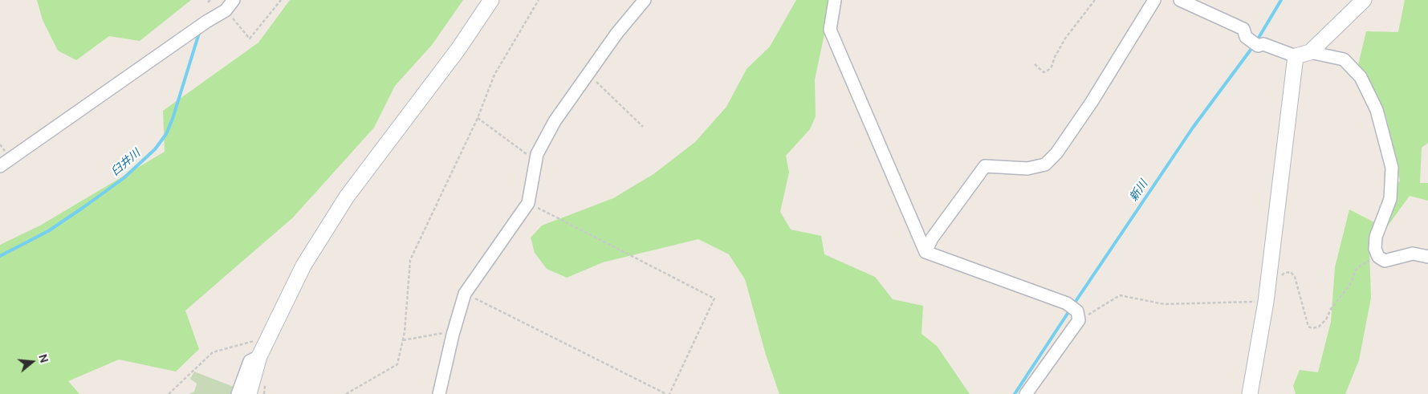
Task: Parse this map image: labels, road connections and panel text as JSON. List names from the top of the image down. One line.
{"water":["臼井川","新川"],"north":"right"}
